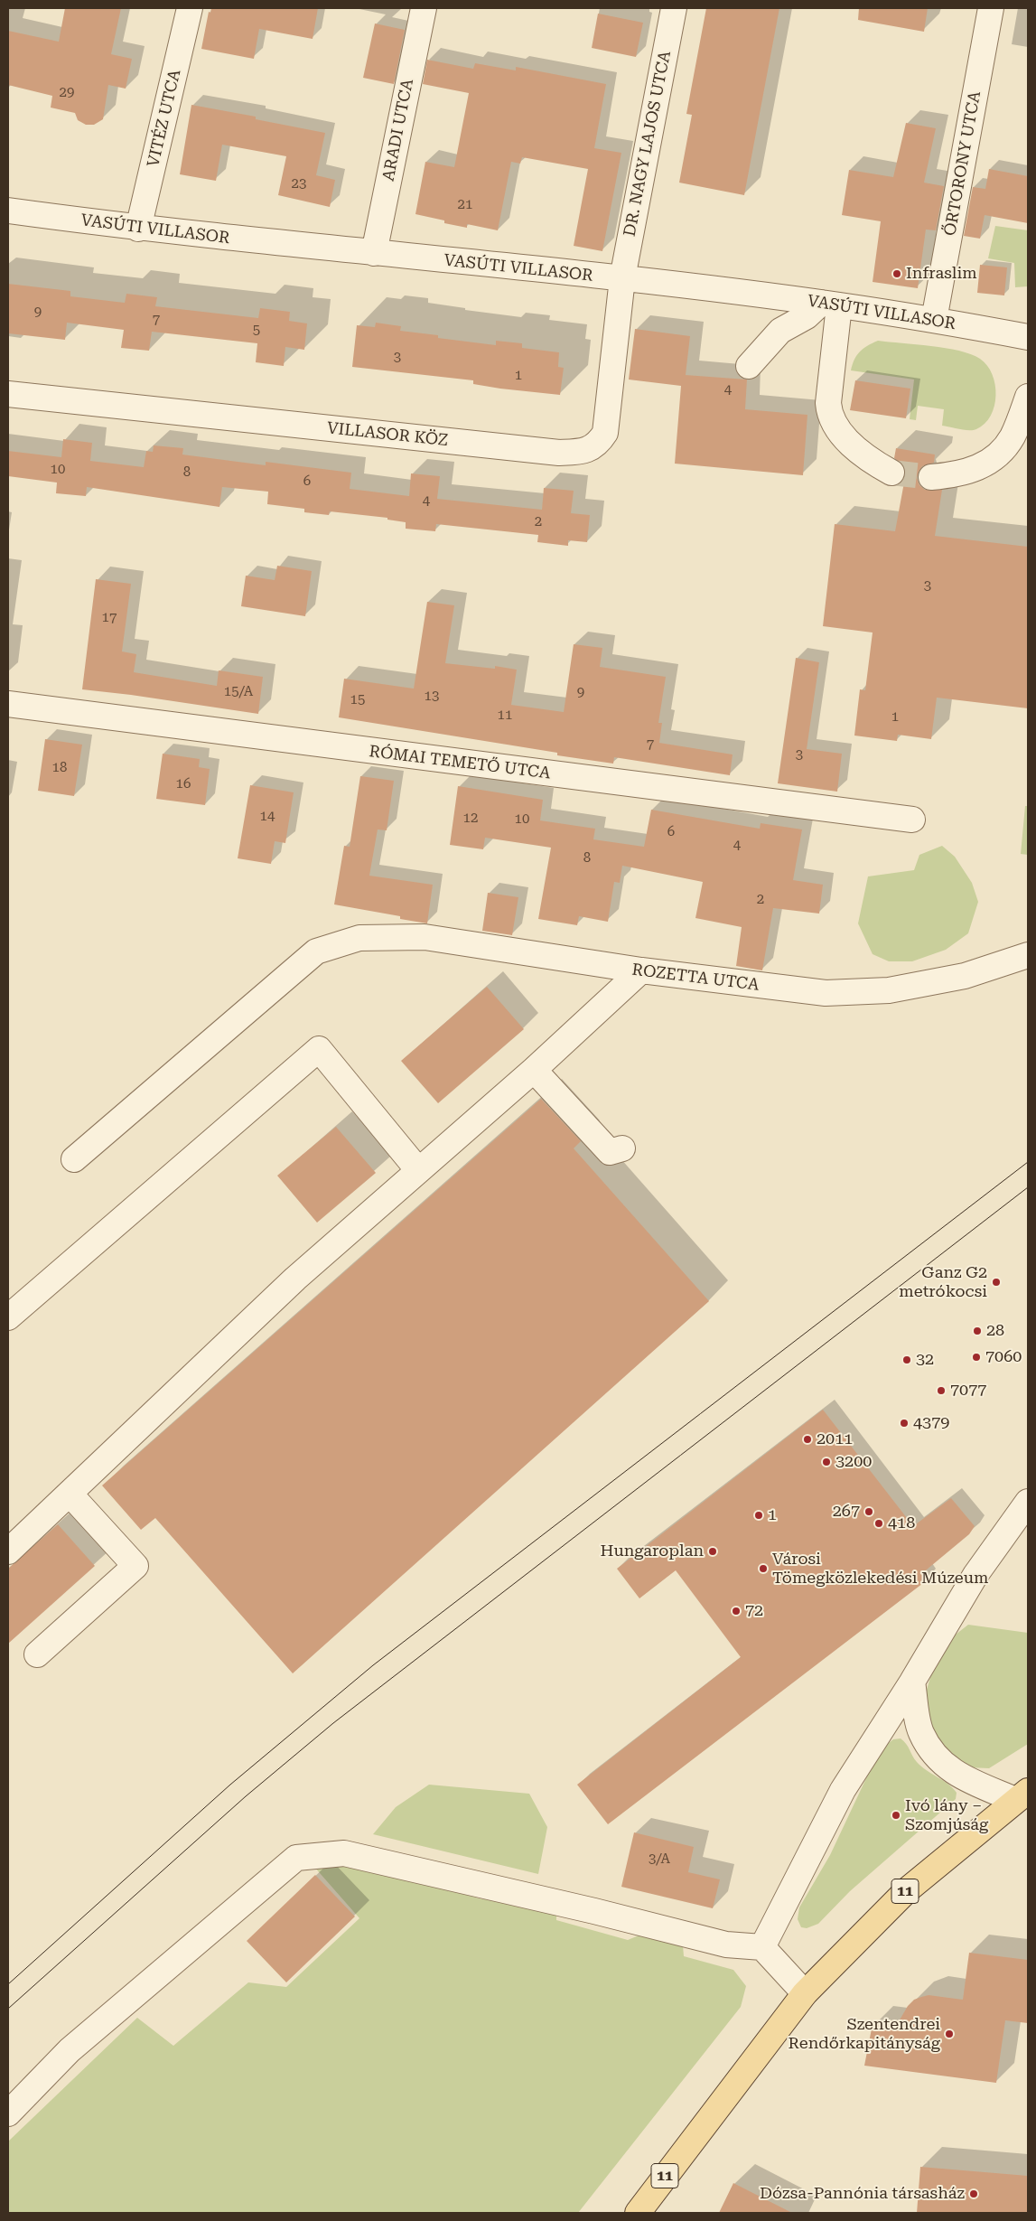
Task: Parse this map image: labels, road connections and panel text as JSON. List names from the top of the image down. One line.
{"streets":{"main road":["11"],"street":["VITÉZ UTCA","ARADI UTCA","DR. NAGY LAJOS UTCA","ŐRTORONY UTCA","VASÚTI VILLASOR","VILLASOR KÖZ","RÓMAI TEMETŐ UTCA","ROZETTA UTCA"]},"crossings":[["VITÉZ UTCA","VASÚTI VILLASOR"],["ARADI UTCA","VASÚTI VILLASOR"],["DR. NAGY LAJOS UTCA","VASÚTI VILLASOR"],["DR. NAGY LAJOS UTCA","VILLASOR KÖZ"],["ŐRTORONY UTCA","VASÚTI VILLASOR"],["VASÚTI VILLASOR","VILLASOR KÖZ"]],"places":["Infraslim","Ganz G2 metrókocsi","28","7060","32","7077","4379","2011","3200","267","1","418","Hungaroplan","Városi Tömegközlekedési Múzeum","72","Ivó lány – Szomjúság","Szentendrei Rendőrkapitányság","Dózsa-Pannónia társasház"],"house_numbers":["29","23","21","9","7","5","3","1","4","10","8","6","4","2","3","17","15/A","9","13","15","11","1","7","3","18","16","14","12","10","6","4","8","2","3/A"]}
